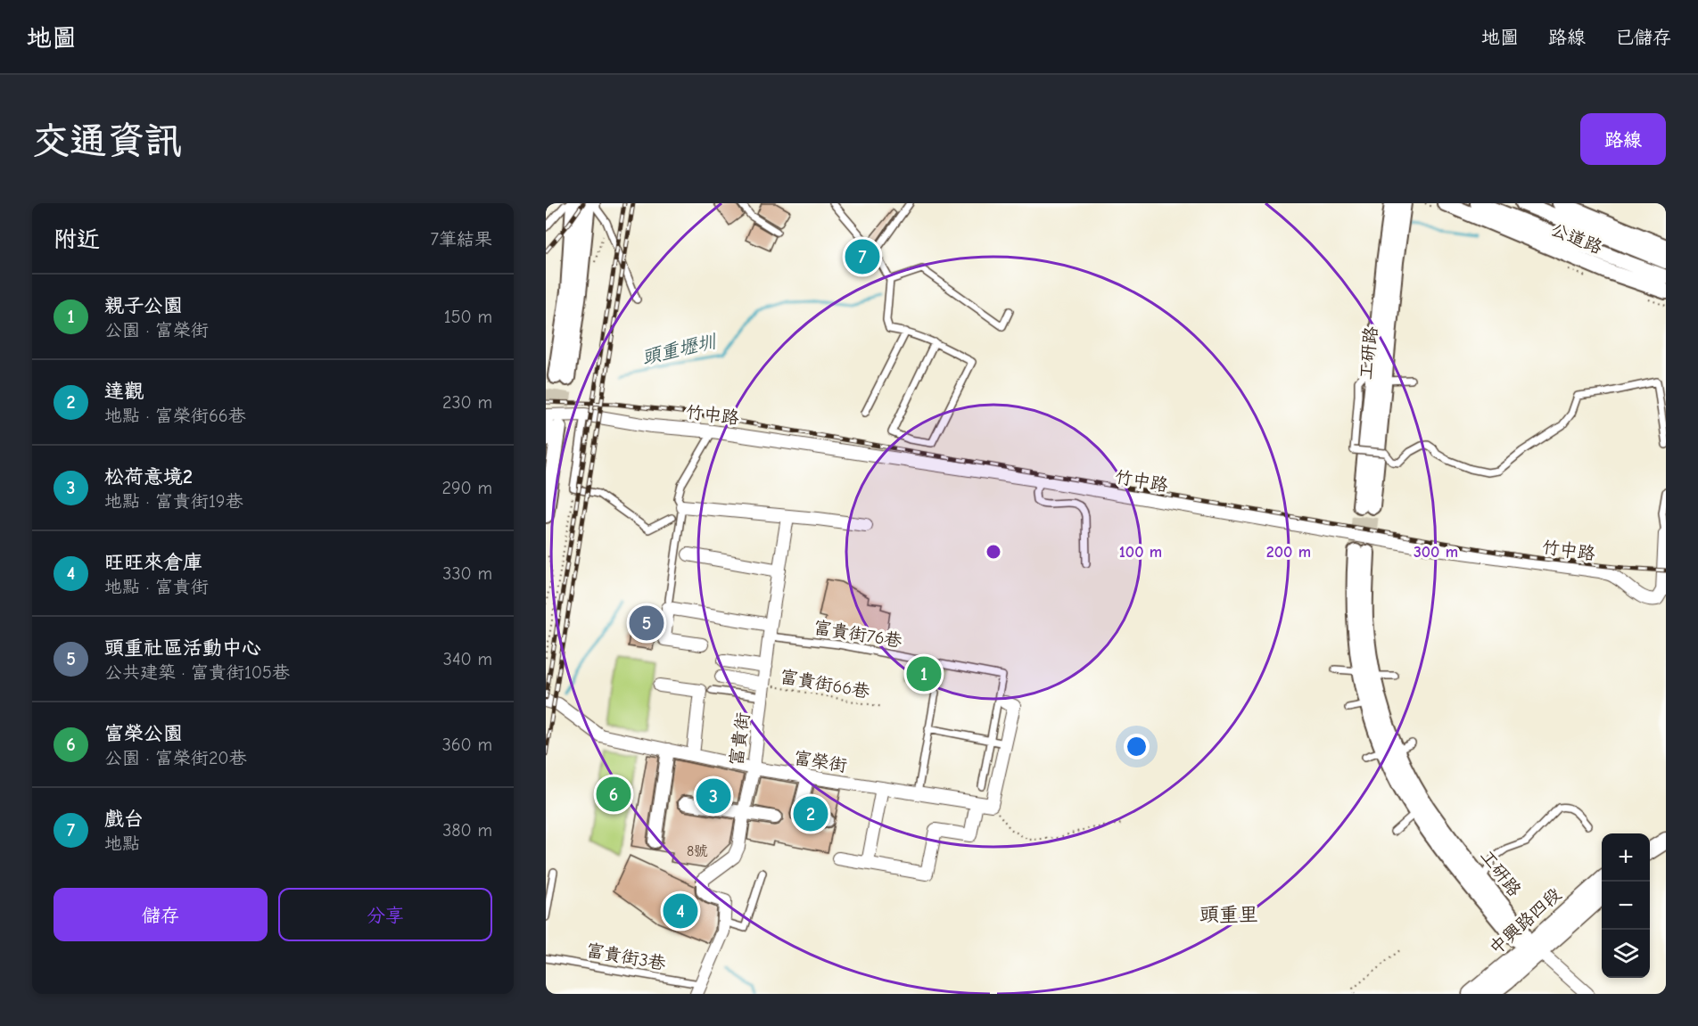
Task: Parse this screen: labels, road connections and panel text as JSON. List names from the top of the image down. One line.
{"streets":{"main road":["中興路四段"],"street":["公道路","工研路","竹中路","富貴街","富榮街"],"lane":["富貴街76巷","富貴街3巷"],"path":["富貴街66巷"]},"crossings":[["工研路","中興路四段"],["富貴街76巷","富貴街"],["富貴街66巷","富貴街"],["富貴街","富榮街"],["富貴街","富貴街3巷"]],"districts":["頭重里"],"water":["頭重壢圳"],"house_numbers":["8號"],"page":{"header":"地圖","nav":["地圖","路線","已儲存"],"buttons":["路線",["儲存","分享"]],"title":"交通資訊","heading":["附近","7筆結果"],"pins":["7","5","1","6","3","2","4"],"list":[{"mark":"1","name":"親子公園","note":"公園 · 富榮街","value":"150 m"},{"mark":"2","name":"達觀","note":"地點 · 富榮街66巷","value":"230 m"},{"mark":"3","name":"松荷意境2","note":"地點 · 富貴街19巷","value":"290 m"},{"mark":"4","name":"旺旺來倉庫","note":"地點 · 富貴街","value":"330 m"},{"mark":"5","name":"頭重社區活動中心","note":"公共建築 · 富貴街105巷","value":"340 m"},{"mark":"6","name":"富榮公園","note":"公園 · 富榮街20巷","value":"360 m"},{"mark":"7","name":"戲台","note":"地點","value":"380 m"}],"map_buttons":["+","−"]},"rings":["100 m","200 m","300 m"]}
